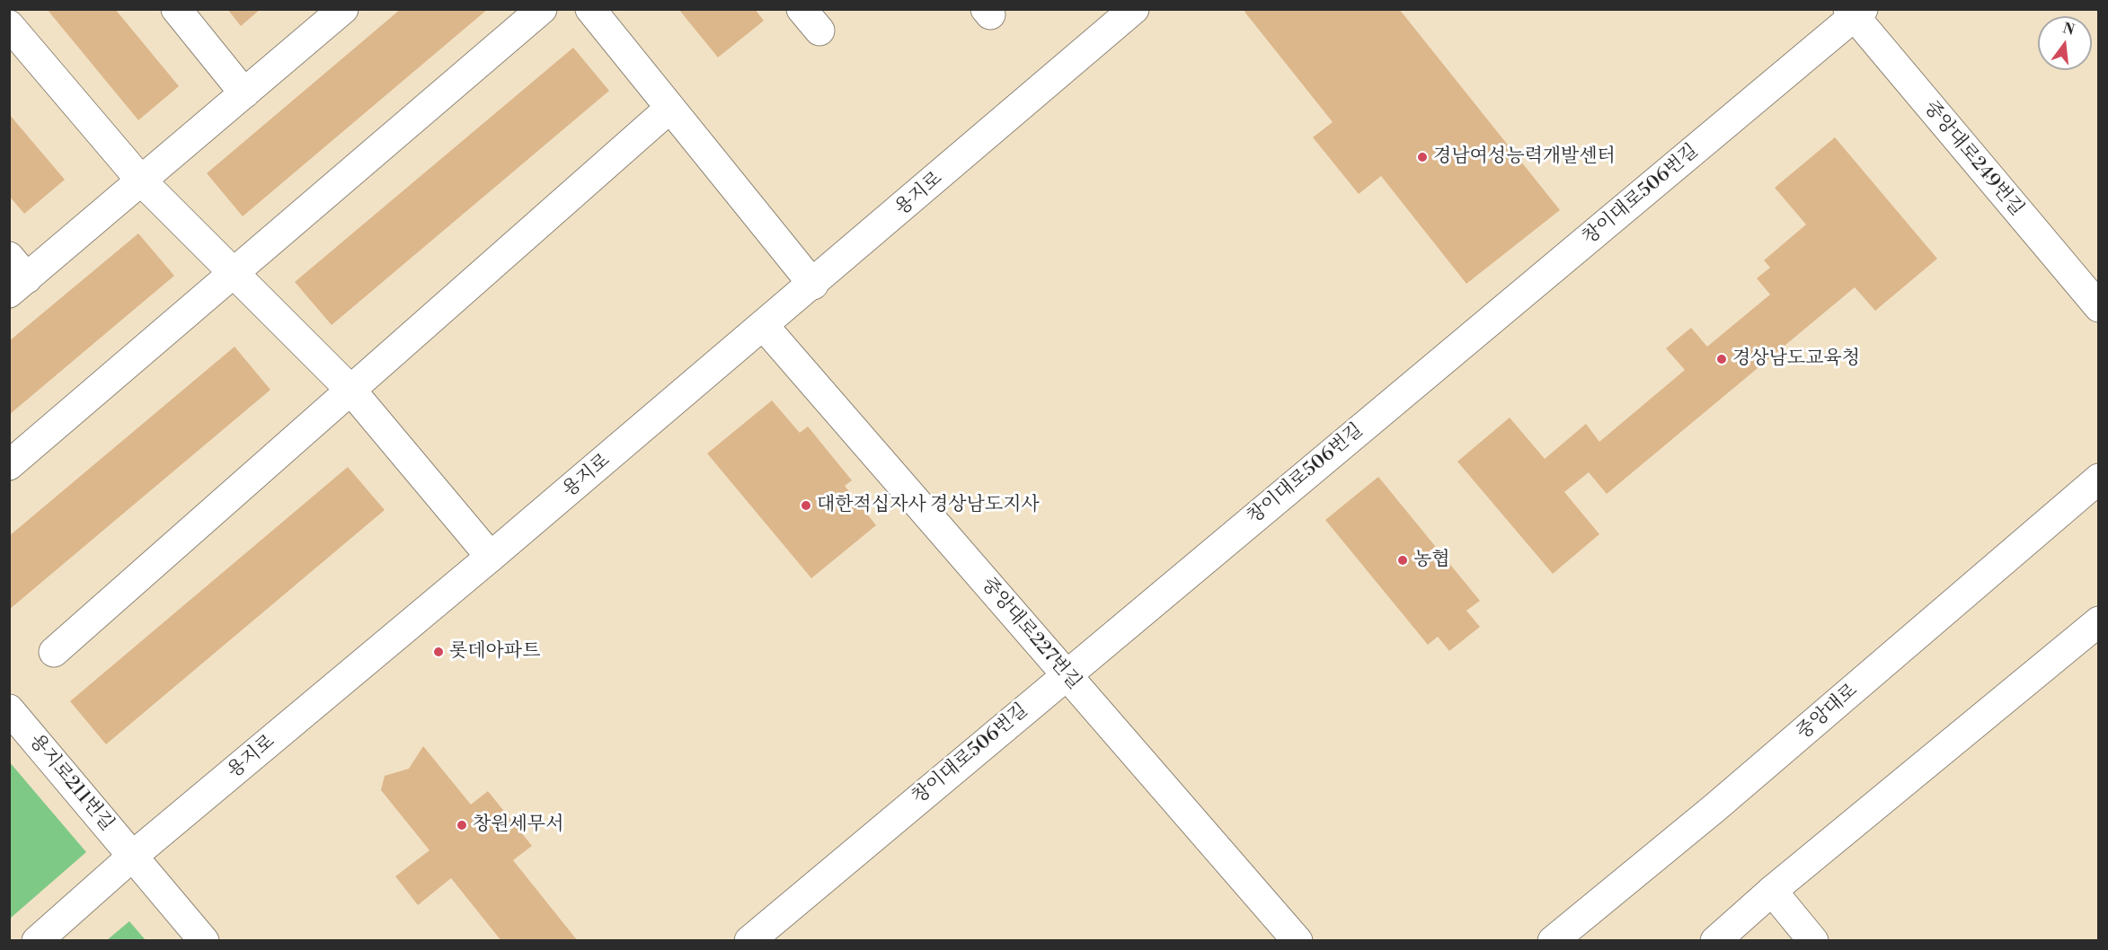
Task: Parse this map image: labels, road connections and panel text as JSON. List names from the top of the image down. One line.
{"streets":{"street":["중앙대로249번길","용지로","창이대로506번길","중앙대로227번길","중앙대로","용지로211번길"]},"crossings":[["중앙대로249번길","창이대로506번길"],["용지로","중앙대로227번길"],["용지로","용지로211번길"],["창이대로506번길","중앙대로227번길"]],"places":["경남여성능력개발센터","경상남도교육청","대한적십자사 경상남도지사","농협","롯데아파트","창원세무서"],"north":"top"}
